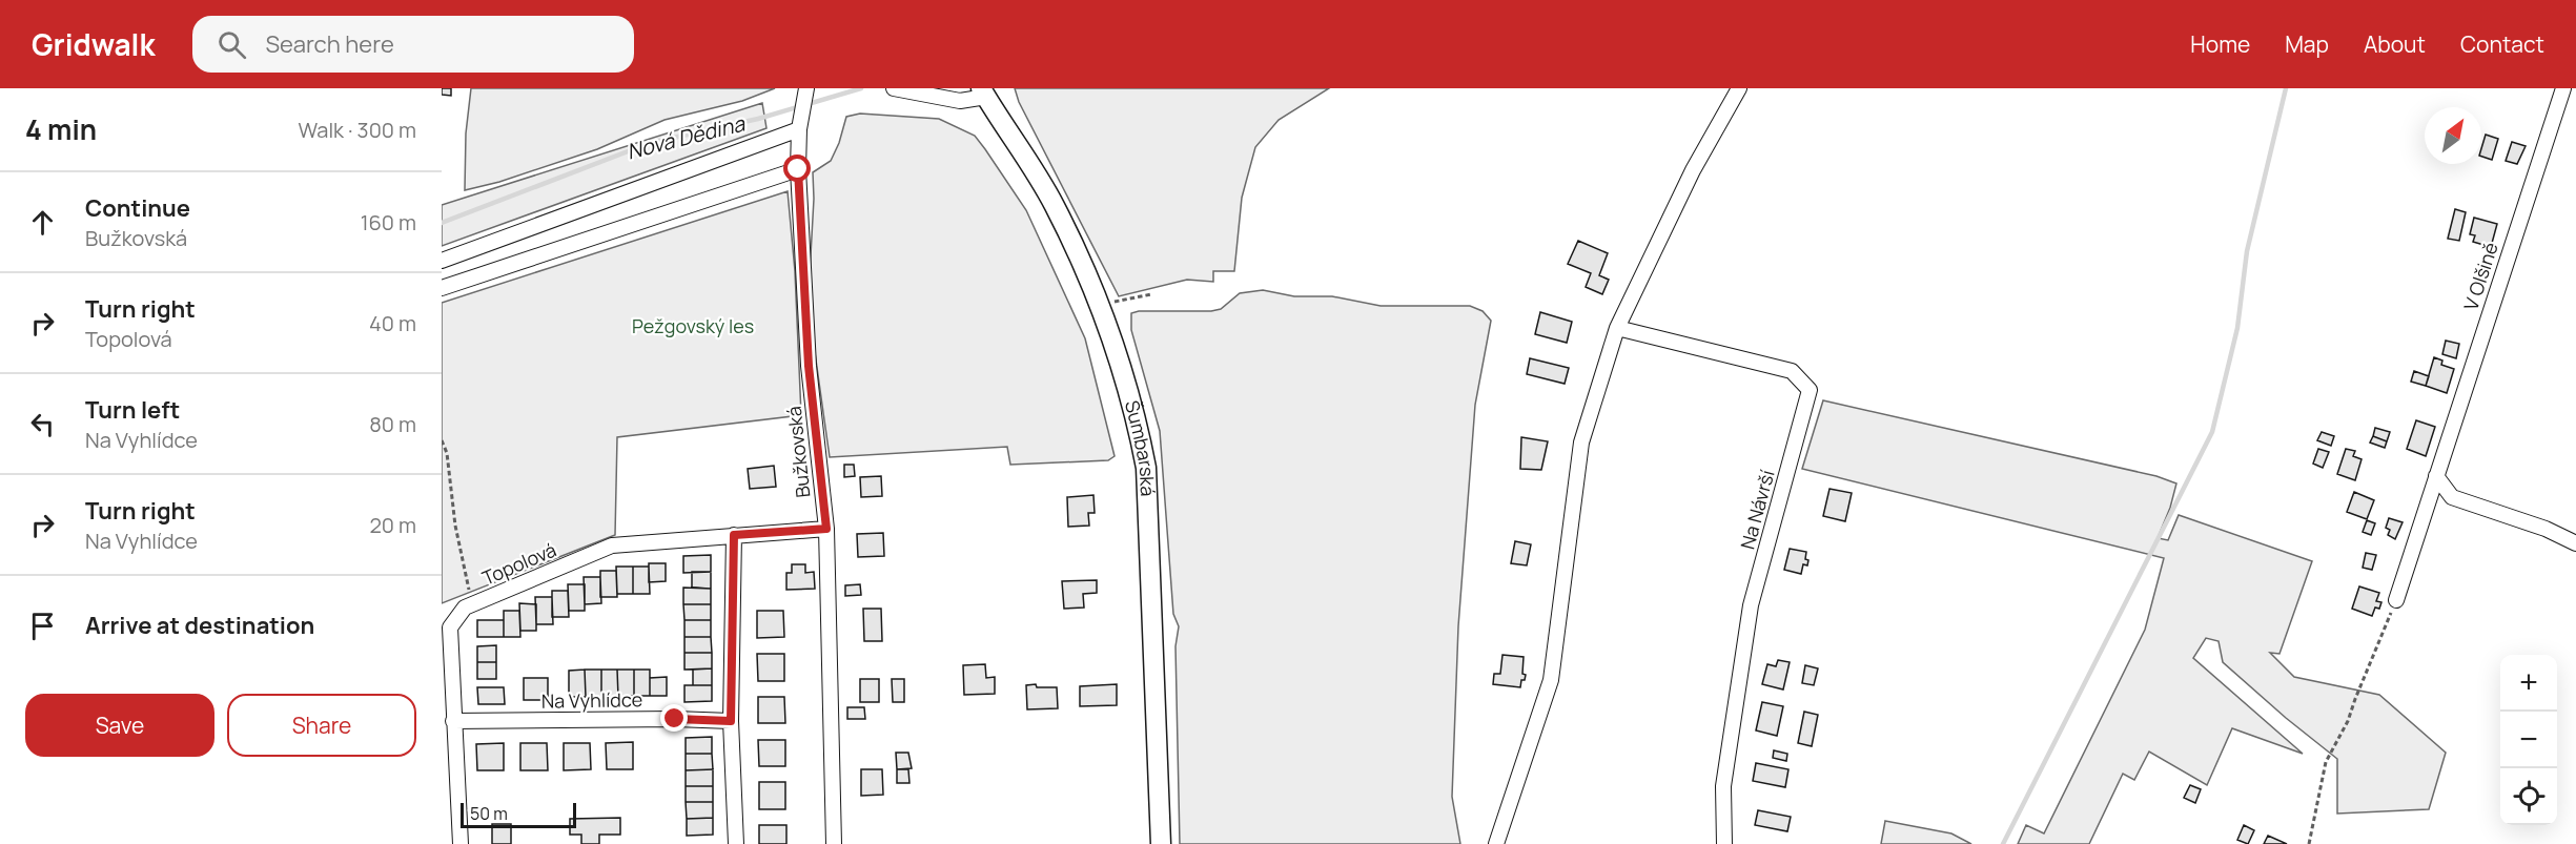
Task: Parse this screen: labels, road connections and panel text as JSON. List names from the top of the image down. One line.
{"streets":{"street":["V Olšině","Šumbarská","Bužkovská","Na Návrší","Topolová","Na Vyhlídce"]},"crossings":[["Bužkovská","Topolová"]],"water":["Nová Dědina"],"parks":["Pežgovský les"],"scale_bar":"50 m","north":"top right","page":{"header":"Gridwalk","search":"Search here","nav":["Home","Map","About","Contact"],"heading":["4 min","Walk · 300 m"],"list":[["Continue","Bužkovská","160 m"],["Turn right","Topolová","40 m"],["Turn left","Na Vyhlídce","80 m"],["Turn right","Na Vyhlídce","20 m"],"Arrive at destination"],"map_buttons":["+","−"],"buttons":["Save","Share"],"scale":"50 m"}}
